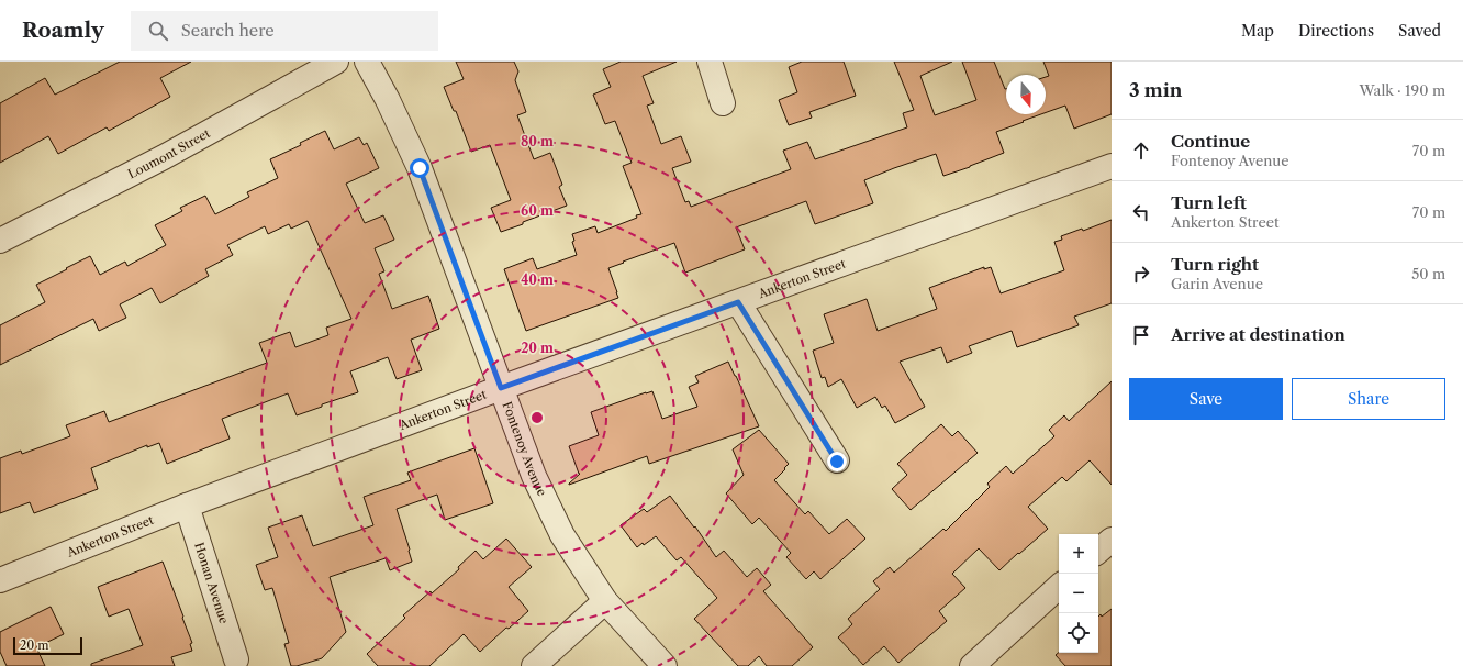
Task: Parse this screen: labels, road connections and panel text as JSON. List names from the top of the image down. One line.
{"streets":{"street":["Loumont Street","Ankerton Street","Fontenoy Avenue","Honan Avenue"]},"crossings":[["Ankerton Street","Fontenoy Avenue"],["Ankerton Street","Honan Avenue"]],"scale_bar":"20 m","north":"bottom","page":{"header":"Roamly","search":"Search here","nav":["Map","Directions","Saved"],"heading":["3 min","Walk · 190 m"],"list":[["Continue","Fontenoy Avenue","70 m"],["Turn left","Ankerton Street","70 m"],["Turn right","Garin Avenue","50 m"],"Arrive at destination"],"buttons":["Save","Share"],"map_buttons":["+","−"],"scale":"20 m"},"rings":["80 m","60 m","40 m","20 m"]}
